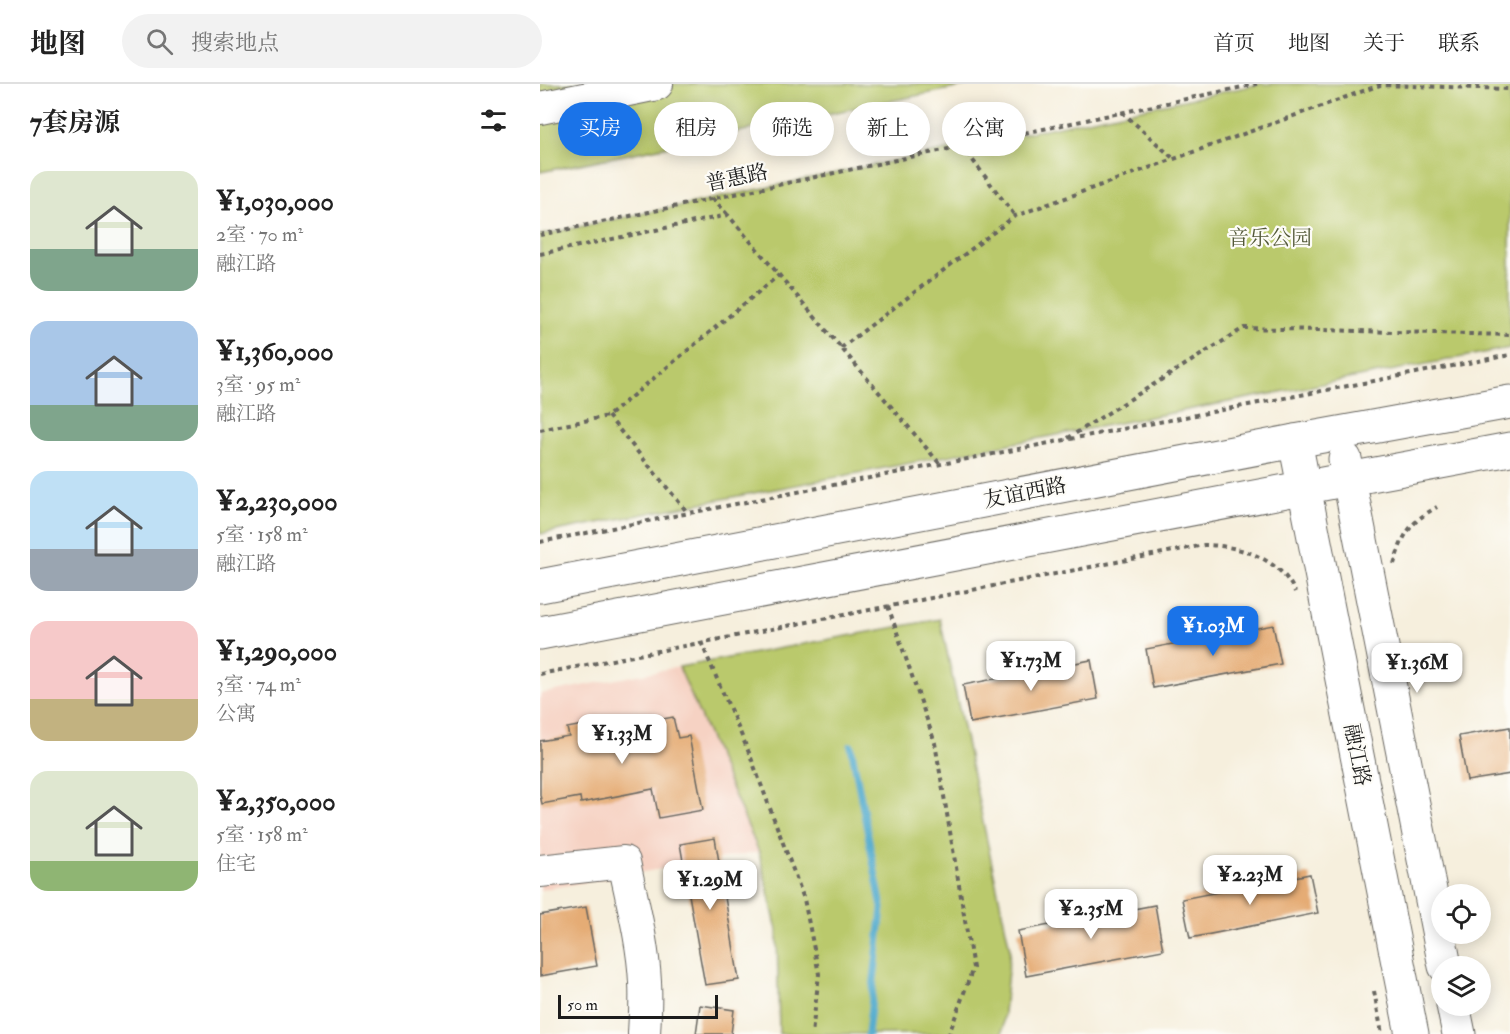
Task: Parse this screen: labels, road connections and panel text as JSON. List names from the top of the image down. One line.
{"streets":{"main road":["友谊西路","融江路"],"path":["普惠路"]},"crossings":[["友谊西路","融江路"]],"parks":["音乐公园"],"scale_bar":"50 m","page":{"header":"地图","search":"搜索地点","nav":["首页","地图","关于","联系"],"heading":"7套房源","chip":["买房","租房","筛选","新上","公寓"],"list":[{"name":"¥1,030,000","note":"2室 · 70 m² · 融江路"},{"name":"¥1,360,000","note":"3室 · 95 m² · 融江路"},{"name":"¥2,230,000","note":"5室 · 158 m² · 融江路"},{"name":"¥1,290,000","note":"3室 · 74 m² · 公寓"},{"name":"¥2,350,000","note":"5室 · 158 m² · 住宅"}],"price":["¥1.03M","¥1.73M","¥1.36M","¥1.33M","¥2.23M","¥1.29M","¥2.35M"],"scale":"50 m"}}
